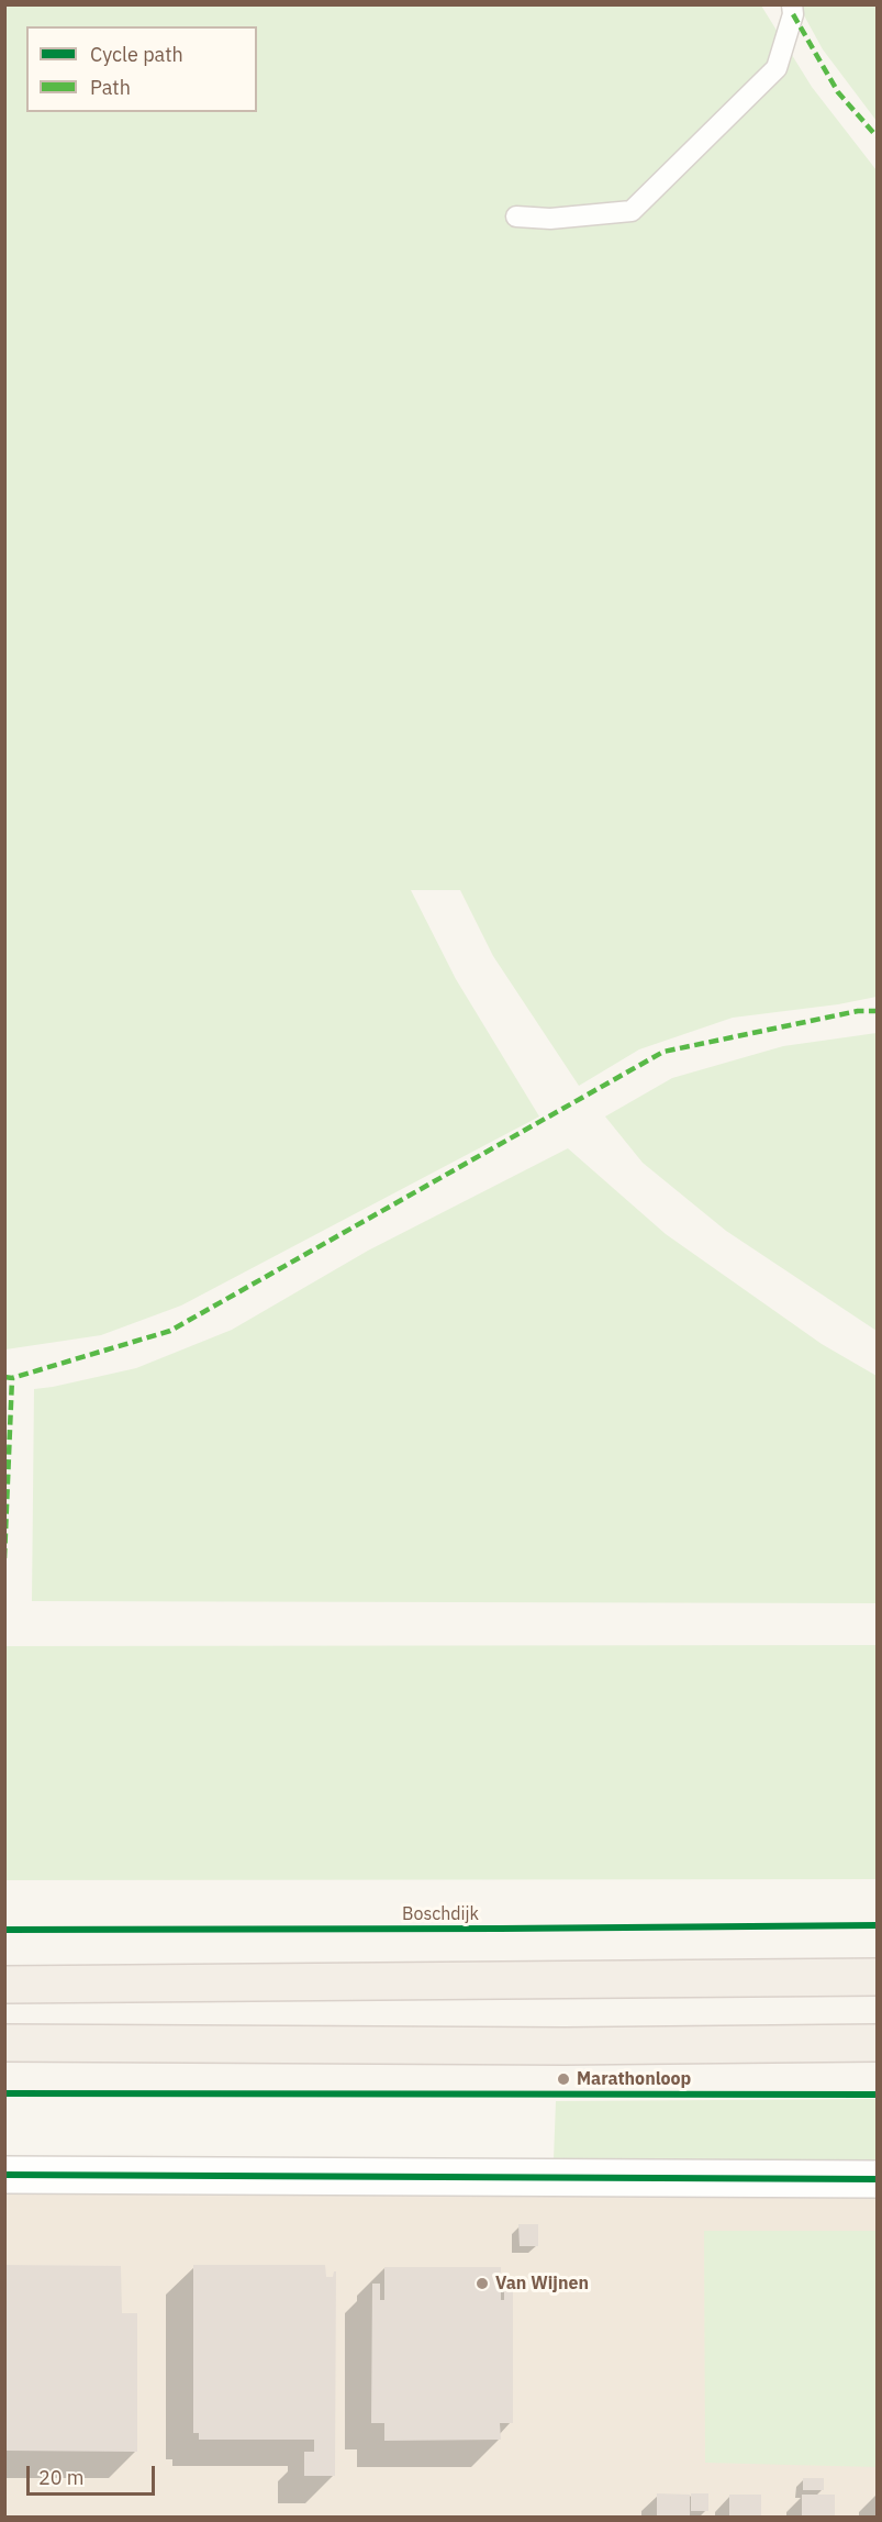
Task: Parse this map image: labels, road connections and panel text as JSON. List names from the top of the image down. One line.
{"streets":{"cycle path":["Boschdijk"]},"places":["Marathonloop","Van Wijnen"],"legend":["Cycle path","Path"],"scale_bar":"20 m"}
